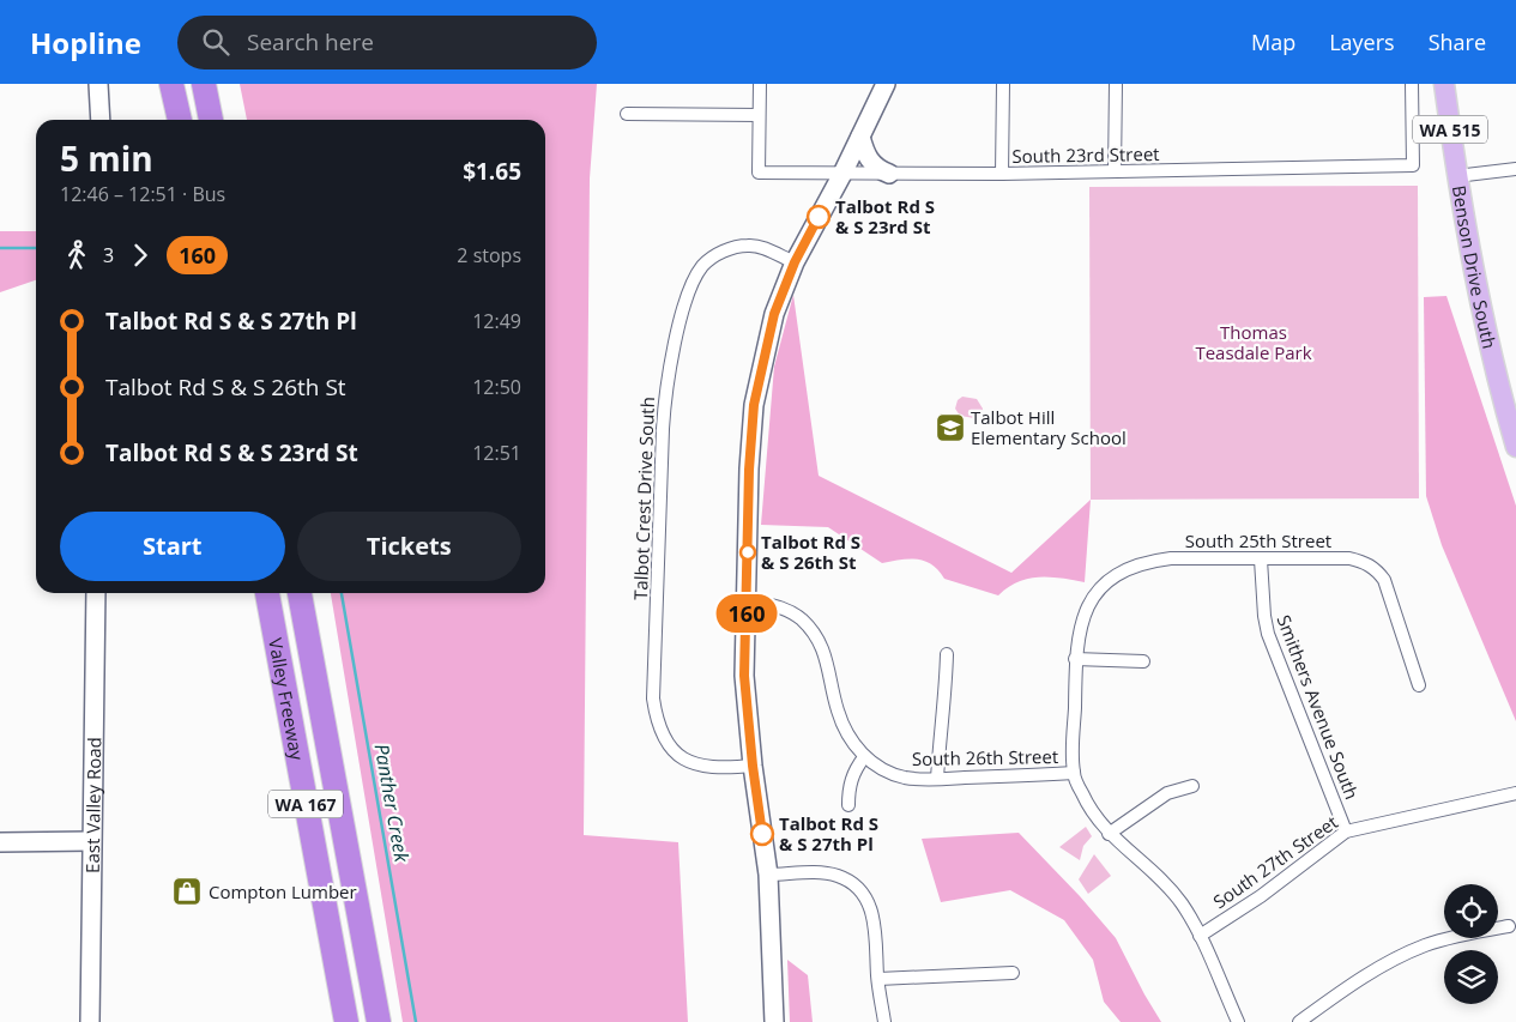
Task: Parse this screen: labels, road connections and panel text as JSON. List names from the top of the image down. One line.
{"streets":{"highway":["Valley Freeway","WA 167"],"main road":["WA 515","Benson Drive South"],"street":["South 23rd Street","Talbot Crest Drive South","South 25th Street","Smithers Avenue South","South 26th Street","East Valley Road","South 27th Street"]},"crossings":[["South 25th Street","Smithers Avenue South"],["South 25th Street","South 26th Street"],["Smithers Avenue South","South 27th Street"]],"water":["Panther Creek"],"parks":["Thomas Teasdale Park"],"places":{"other":["Talbot Rd S & S 23rd St","Talbot Rd S & S 26th St","Talbot Rd S & S 27th Pl"],"school or university":["Talbot Hill Elementary School"],"shop":["Compton Lumber"]},"lines":["bus line 160"],"page":{"header":"Hopline","search":"Search here","nav":["Map","Layers","Share"],"on_map":"160","heading":["5 min","12:46 – 12:51 · Bus","$1.65"],"legs":["3","160","2 stops"],"list":[{"name":"Talbot Rd S & S 27th Pl","value":"12:49"},{"name":"Talbot Rd S & S 26th St","value":"12:50"},{"name":"Talbot Rd S & S 23rd St","value":"12:51"}],"buttons":["Start","Tickets"]}}
